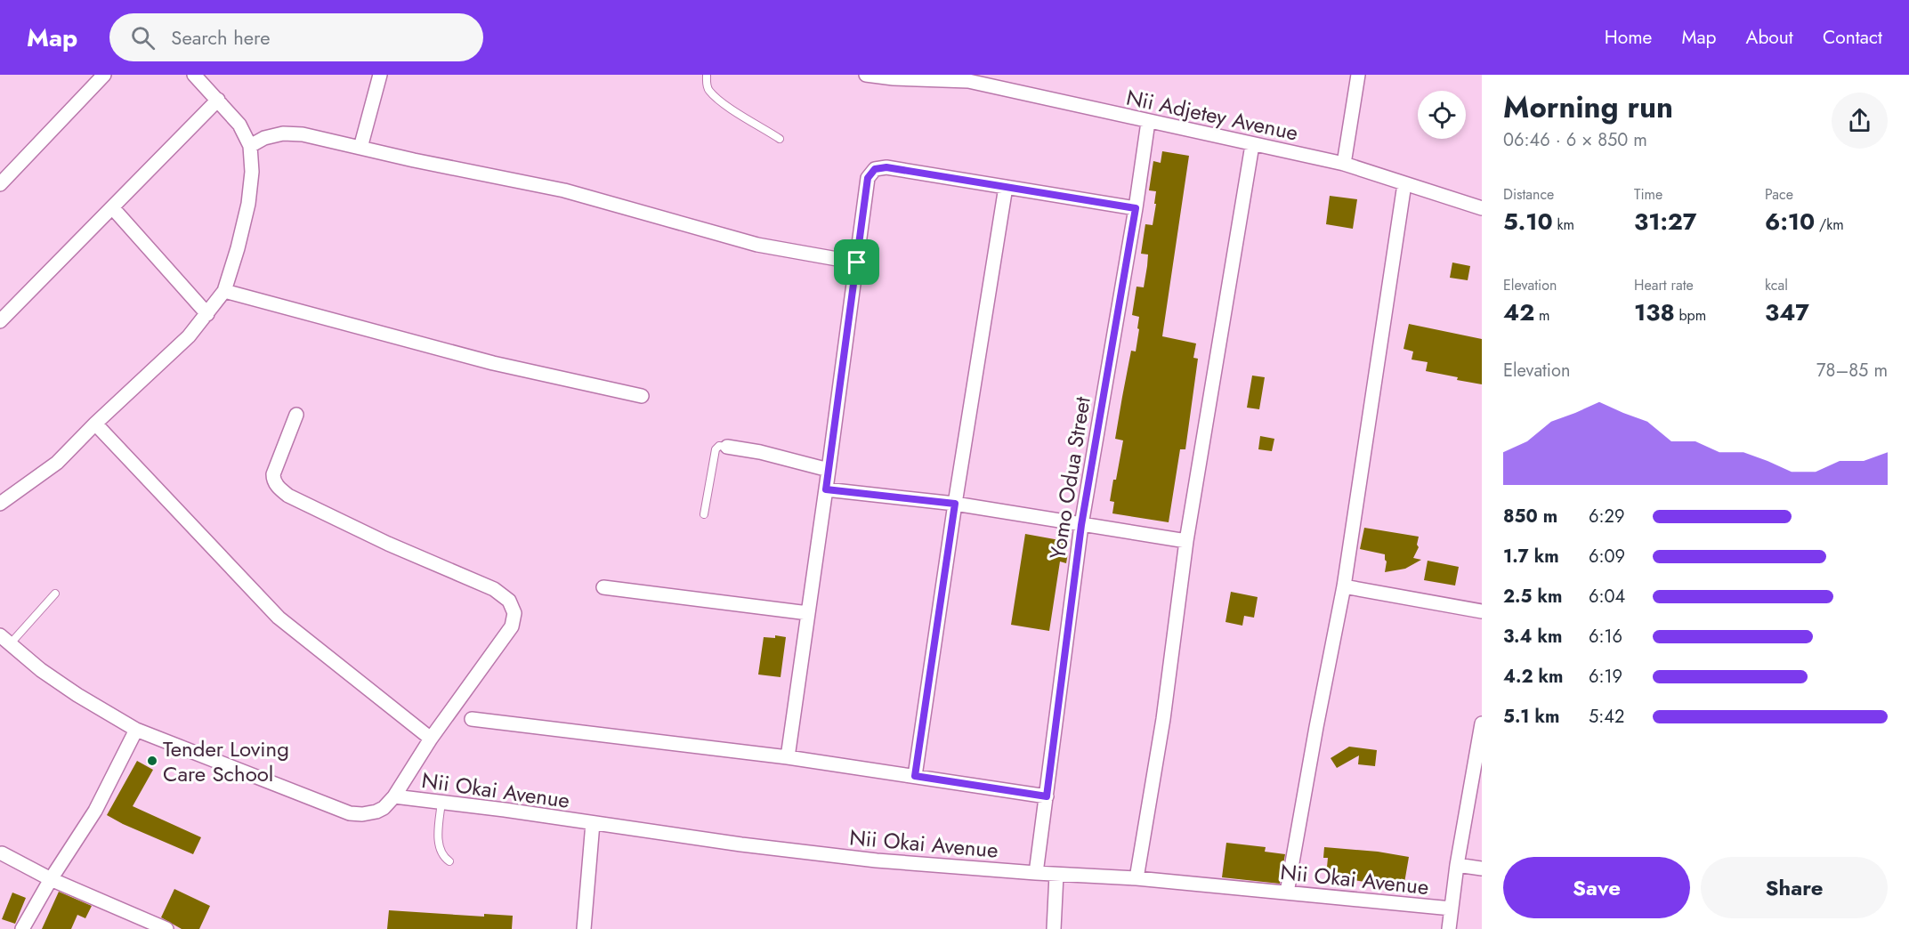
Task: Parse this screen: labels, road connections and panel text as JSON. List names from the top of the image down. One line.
{"streets":{"street":["Nii Adjetey Avenue","Yomo Odua Street","Nii Okai Avenue"]},"crossings":[["Nii Adjetey Avenue","Yomo Odua Street"],["Yomo Odua Street","Nii Okai Avenue"]],"places":["Tender Loving Care School"],"page":{"header":"Map","search":"Search here","nav":["Home","Map","About","Contact"],"heading":["Morning run","06:46 · 6 × 850 m"],"stats":[["Distance","5.10 km"],["Time","31:27"],["Pace","6:10 /km"],["Elevation","42 m"],["Heart rate","138 bpm"],["kcal","347"]],"chart":["Elevation","78–85 m"],"list":[{"name":"850 m","note":"6:29"},{"name":"1.7 km","note":"6:09"},{"name":"2.5 km","note":"6:04"},{"name":"3.4 km","note":"6:16"},{"name":"4.2 km","note":"6:19"},{"name":"5.1 km","note":"5:42"}],"buttons":["Save","Share"]}}
